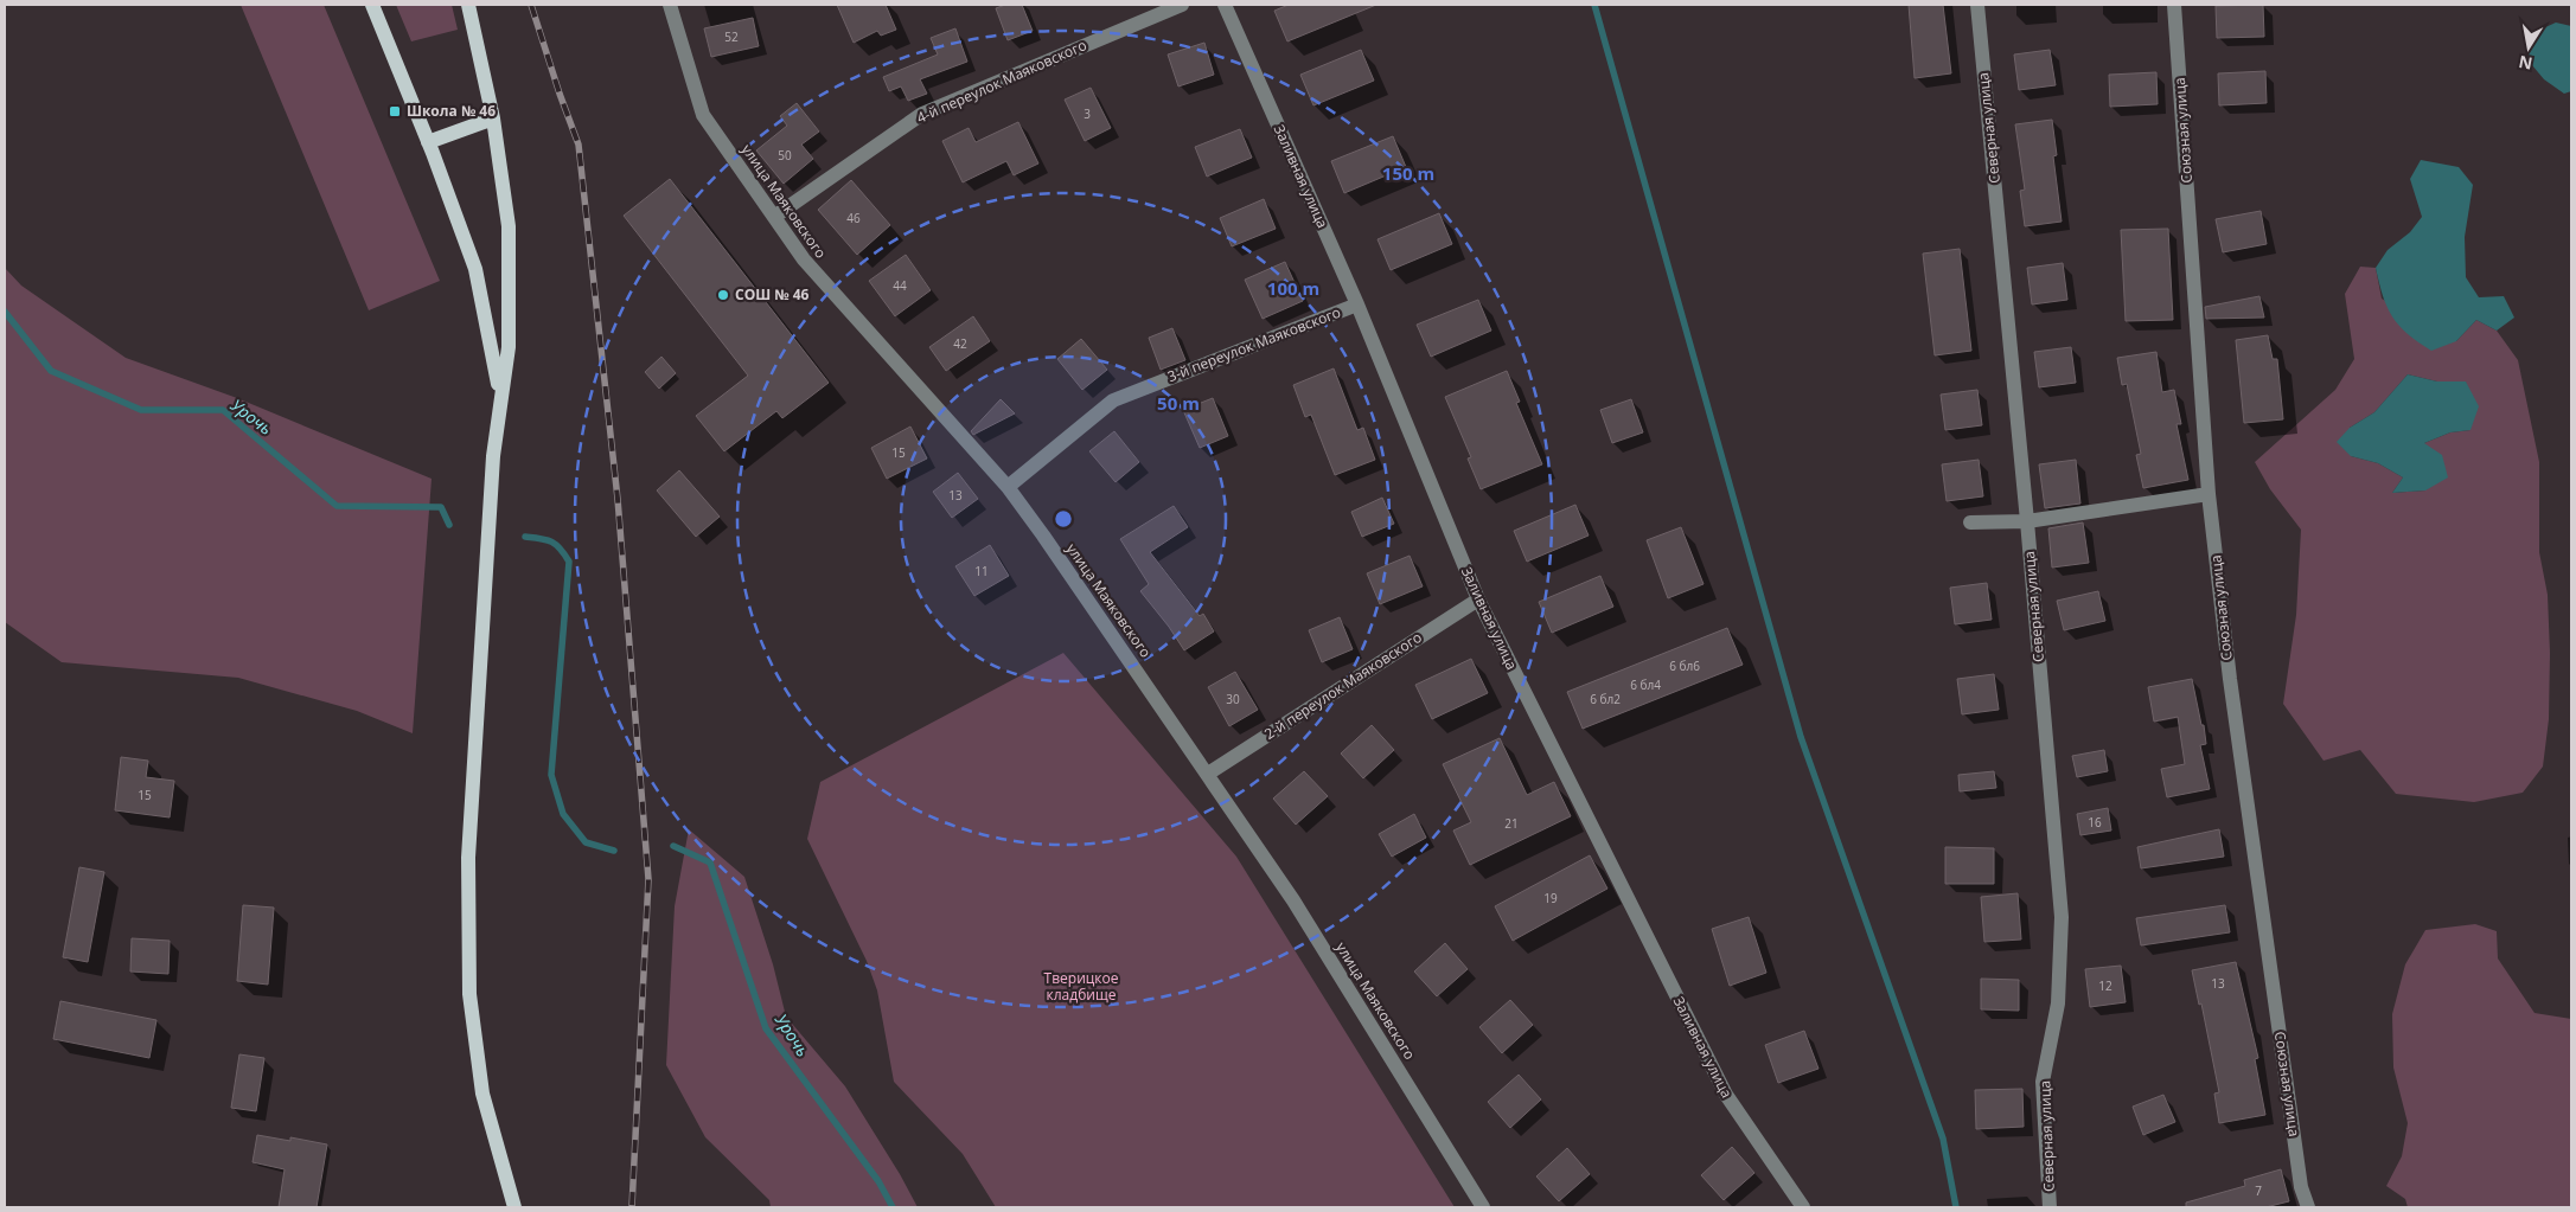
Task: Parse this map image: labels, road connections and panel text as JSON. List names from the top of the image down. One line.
{"streets":{"street":["4-й переулок Маяковского","Северная улица","Союзная улица","Заливная улица","улица Маяковского","3-й переулок Маяковского","2-й переулок Маяковского"]},"crossings":[["4-й переулок Маяковского","улица Маяковского"],["Заливная улица","3-й переулок Маяковского"],["Заливная улица","2-й переулок Маяковского"],["улица Маяковского","3-й переулок Маяковского"],["улица Маяковского","2-й переулок Маяковского"]],"water":["Урочь"],"parks":["Тверицкое кладбище"],"places":{"transit":["Школа № 46"],"other":["СОШ № 46"]},"house_numbers":["52","3","50","46","44","42","15","13","11","6 бл6","6 бл4","30","6 бл2","15","16","21","19","13","12","7"],"north":"bottom","rings":["150 m","100 m","50 m"]}
